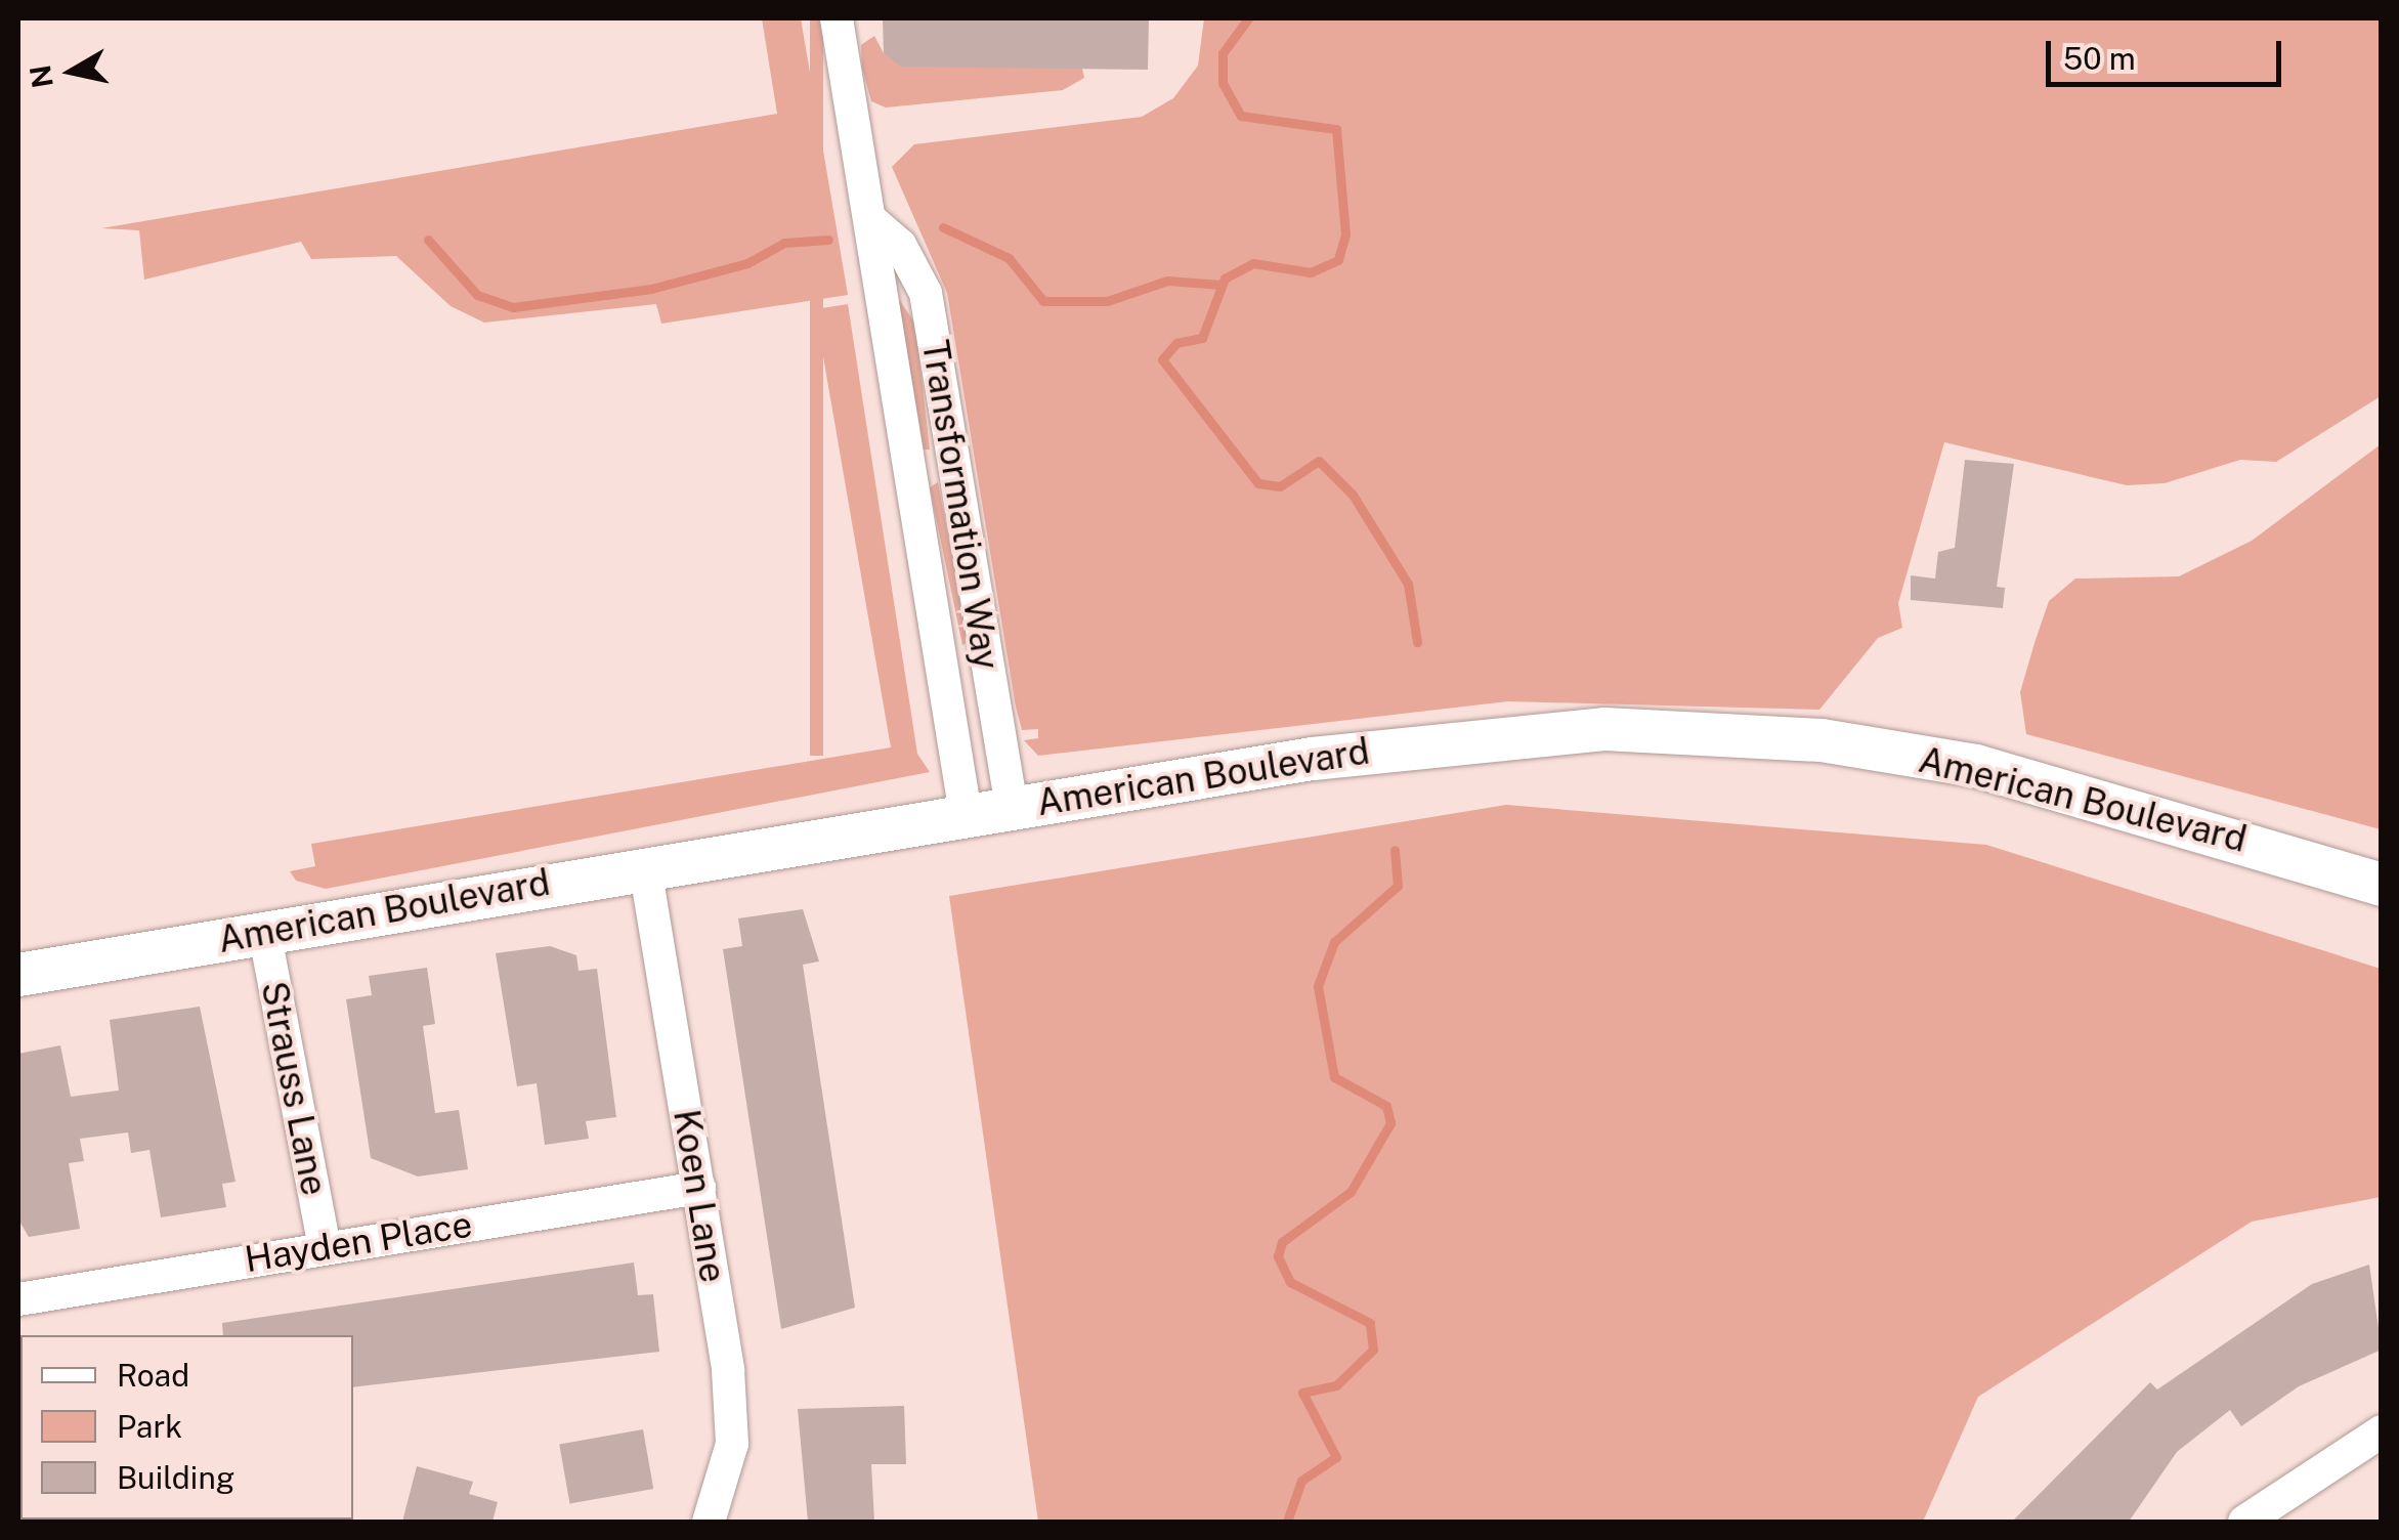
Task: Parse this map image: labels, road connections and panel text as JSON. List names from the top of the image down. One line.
{"streets":{"street":["Transformation Way","American Boulevard","Strauss Lane","Koen Lane","Hayden Place"]},"crossings":[["Transformation Way","American Boulevard"],["American Boulevard","Strauss Lane"],["American Boulevard","Koen Lane"],["Strauss Lane","Hayden Place"],["Koen Lane","Hayden Place"]],"legend":["Road","Park","Building"],"scale_bar":"50 m","north":"left"}
